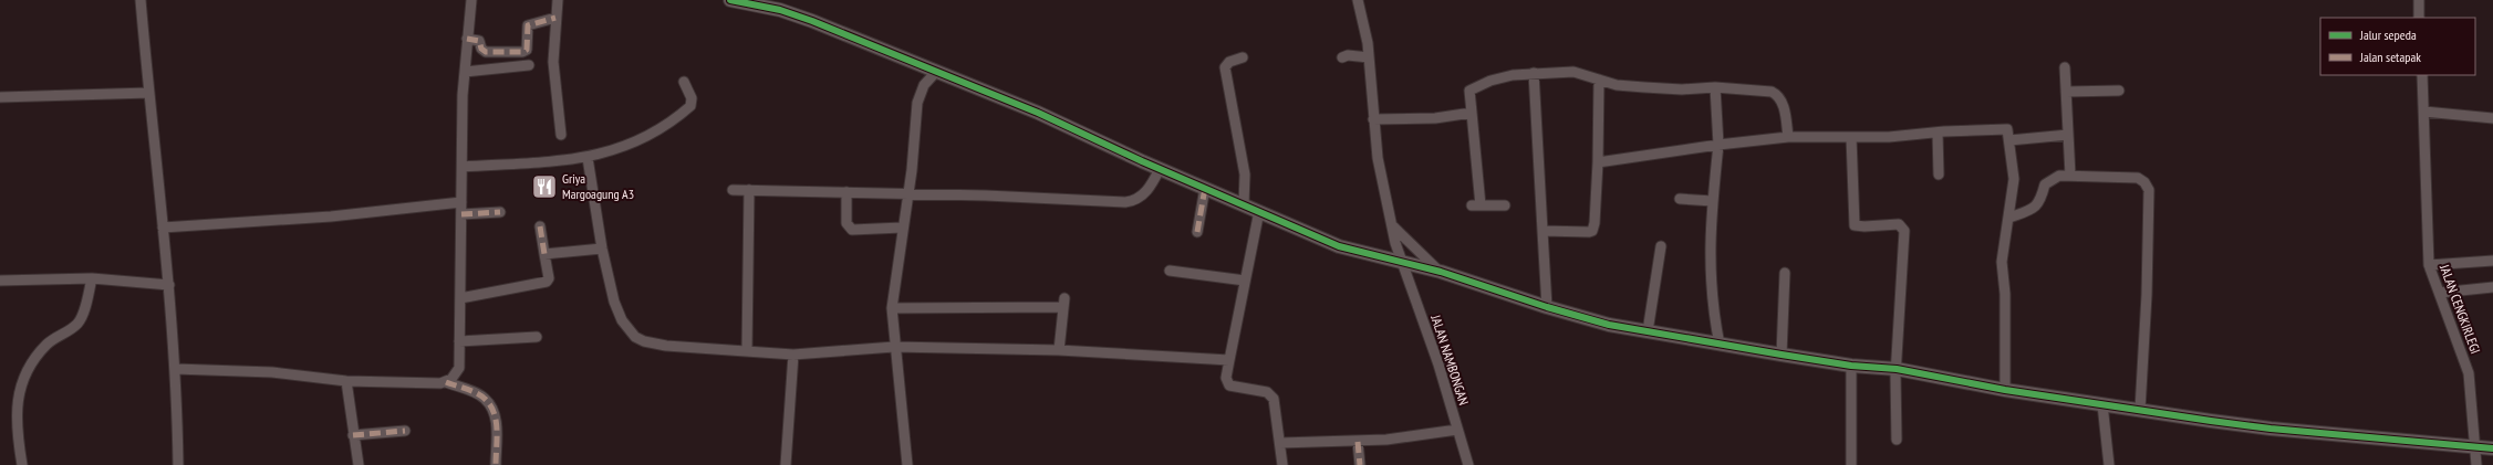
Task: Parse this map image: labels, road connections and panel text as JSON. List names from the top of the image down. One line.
{"streets":{"street":["JALAN CENGKIRLEGI","JALAN NAMBONGAN"]},"places":{"restaurant":["Griya Margoagung A3"]},"legend":["Jalur sepeda","Jalan setapak"]}
